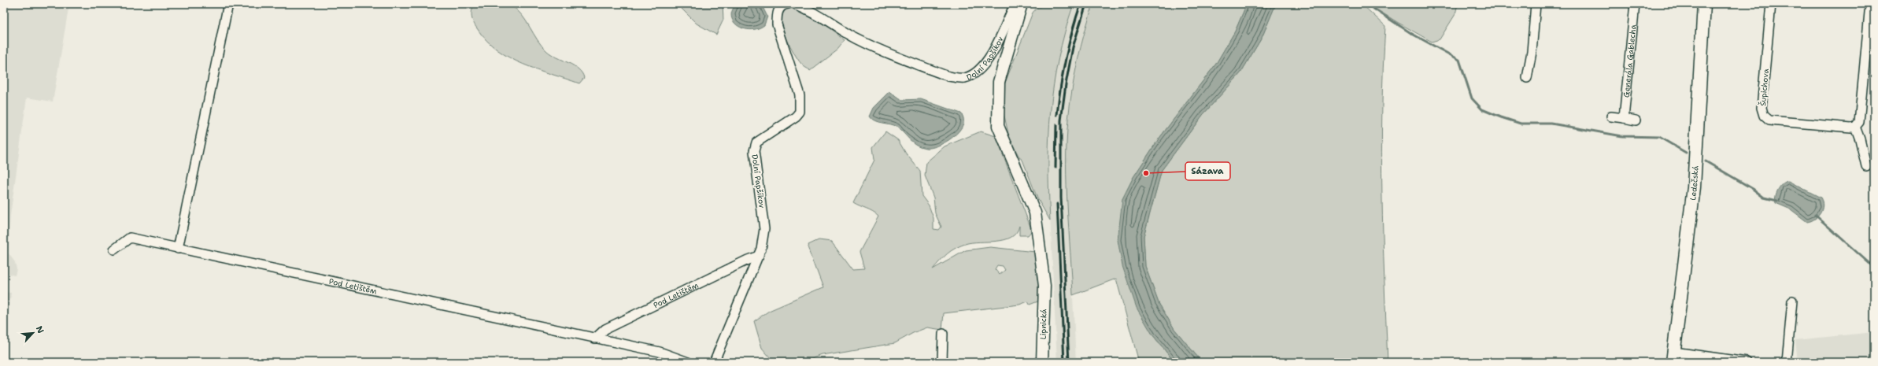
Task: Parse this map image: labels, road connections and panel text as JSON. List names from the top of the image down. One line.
{"streets":{"main road":["Ledečská"],"street":["Dolní Papšíkov","Generála Gablecha","Šupichova","Pod Letištěm","Lipnická"]},"crossings":[["Dolní Papšíkov","Pod Letištěm"]],"places":["Sázava"],"north":"top right"}
